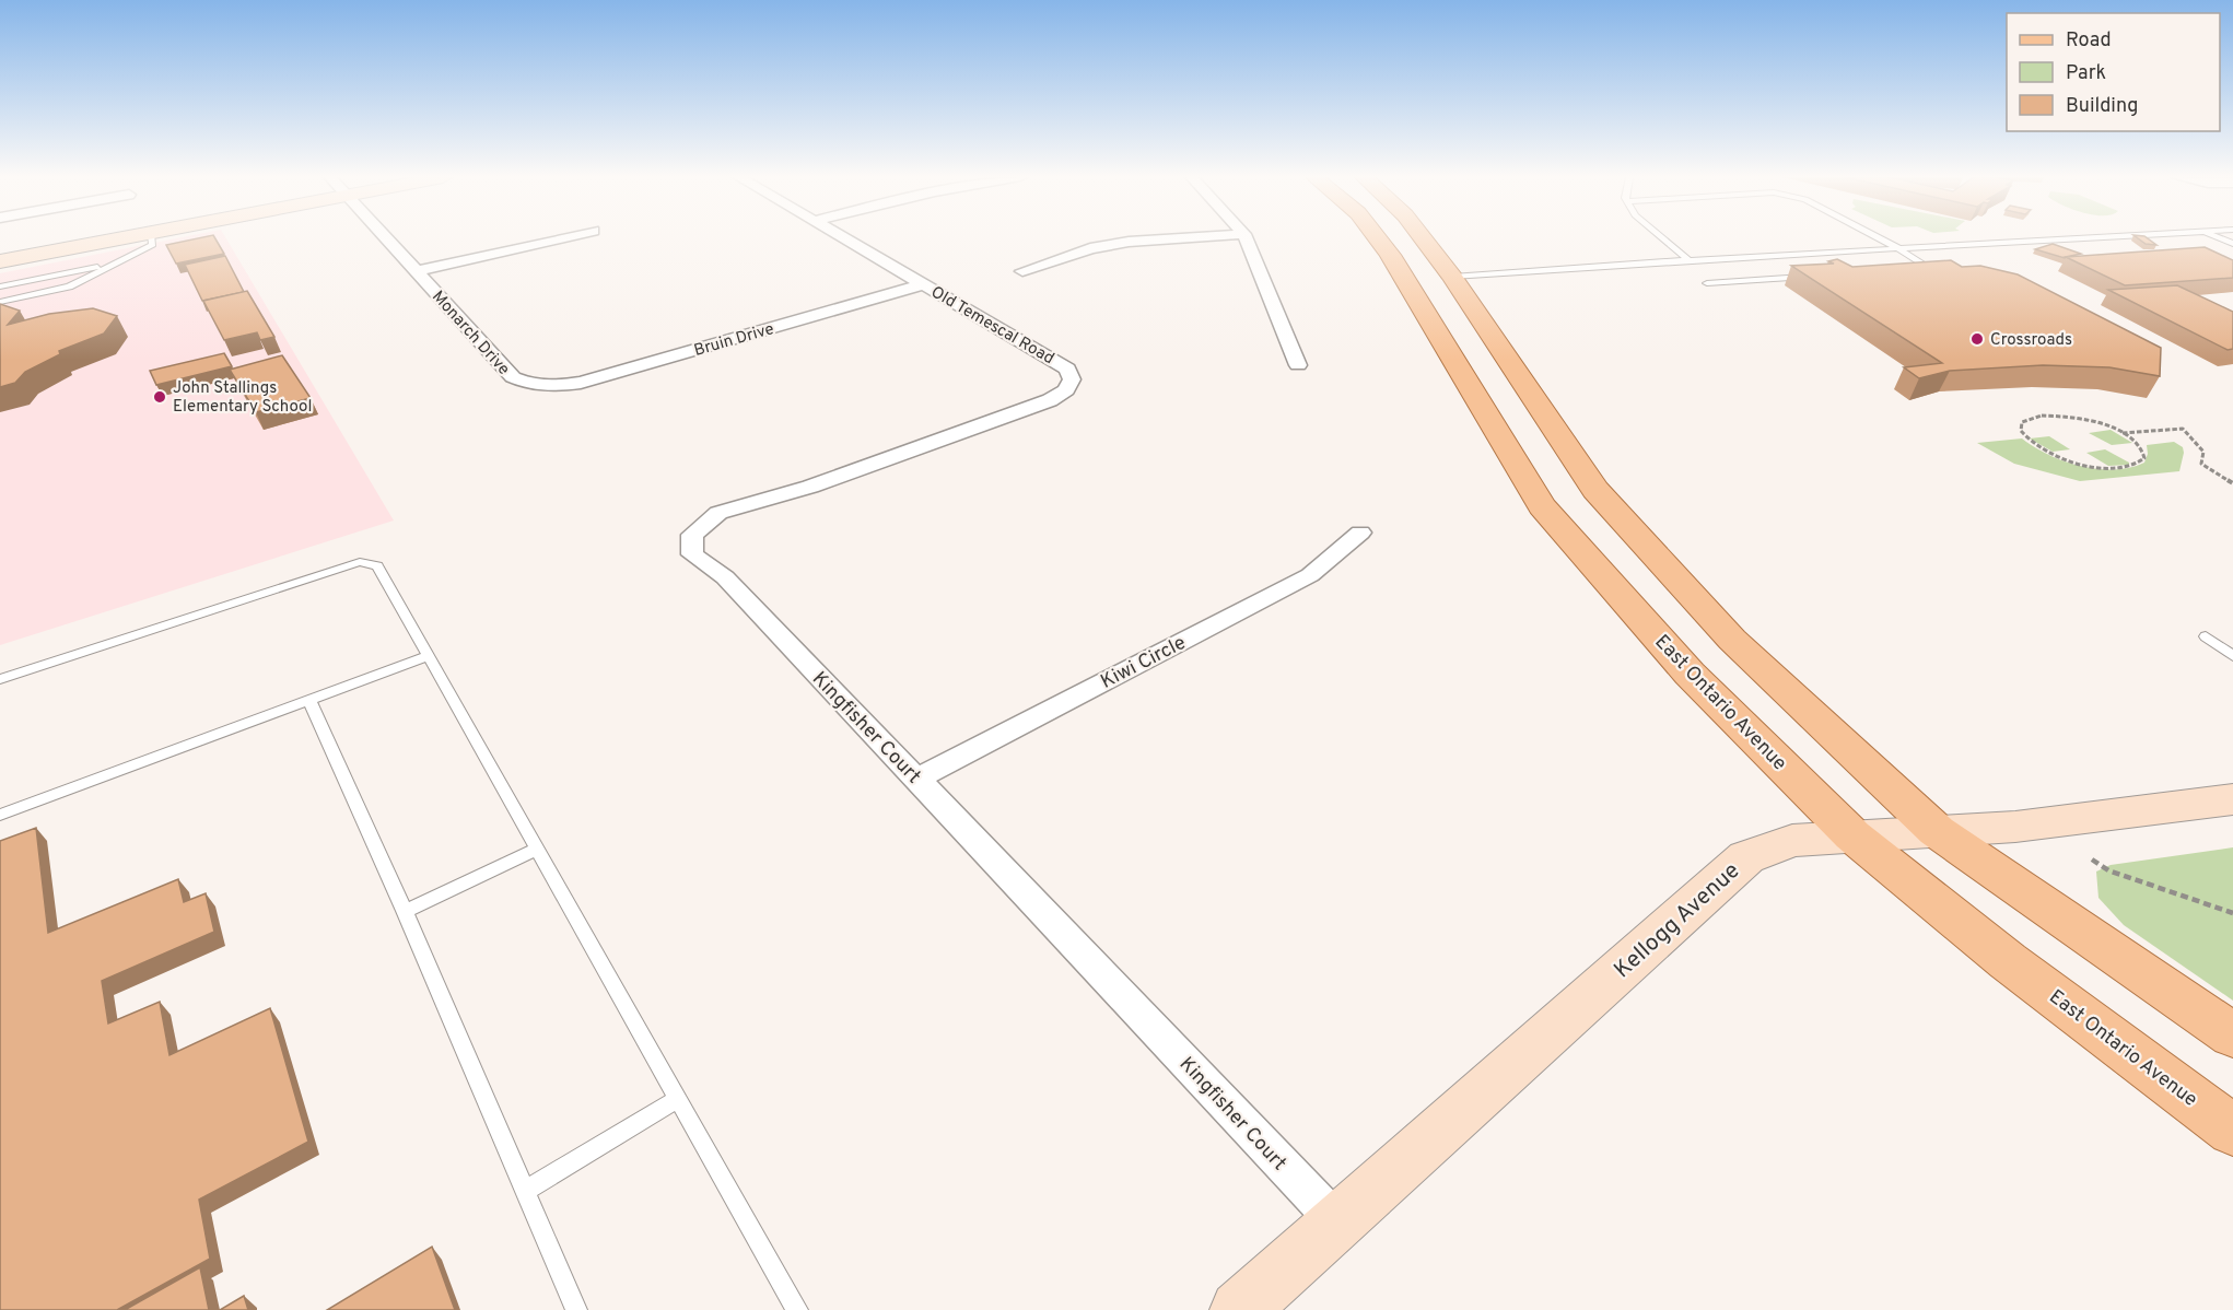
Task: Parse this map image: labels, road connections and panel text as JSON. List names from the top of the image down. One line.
{"streets":{"main road":["East Ontario Avenue"],"street":["Old Temescal Road","Monarch Drive","Bruin Drive","Kiwi Circle","Kingfisher Court","Kellogg Avenue"]},"crossings":[["Old Temescal Road","Bruin Drive"],["Old Temescal Road","Kingfisher Court"],["Monarch Drive","Bruin Drive"],["Kiwi Circle","Kingfisher Court"],["East Ontario Avenue","Kellogg Avenue"],["Kingfisher Court","Kellogg Avenue"]],"places":["Crossroads","John Stallings Elementary School"],"legend":["Road","Park","Building"]}
